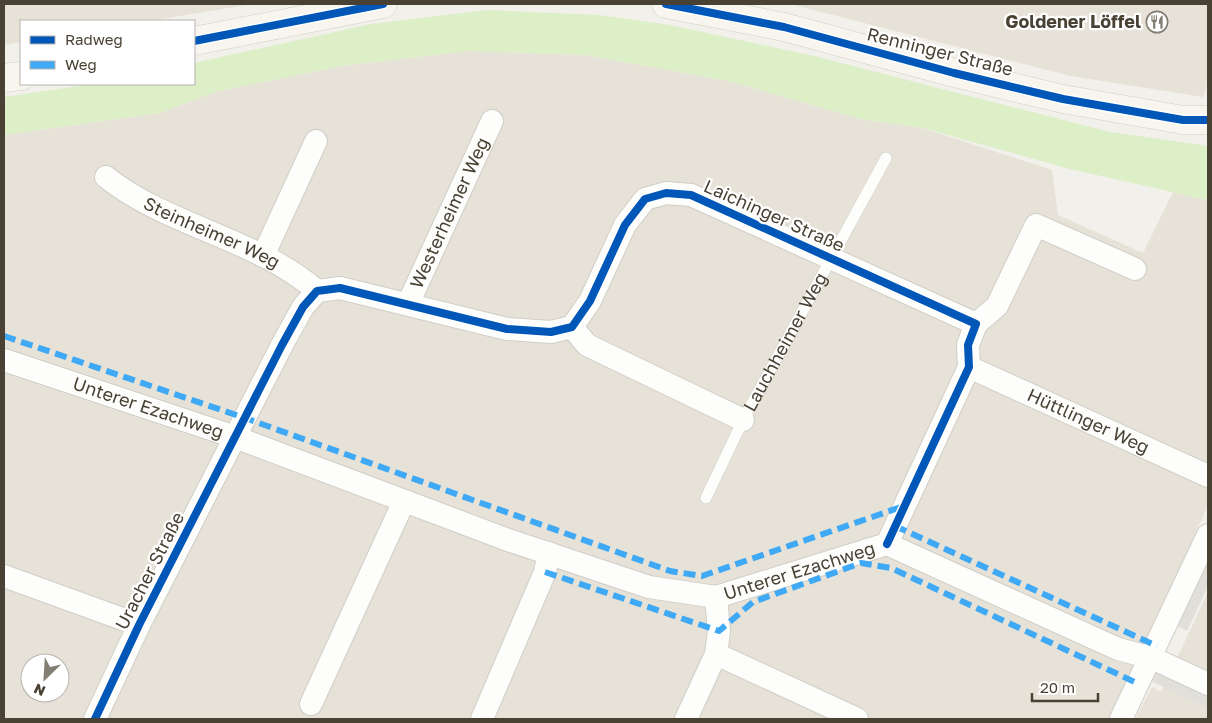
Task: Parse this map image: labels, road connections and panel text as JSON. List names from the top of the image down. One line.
{"streets":{"street":["Renninger Straße","Westerheimer Weg","Laichinger Straße","Steinheimer Weg","Lauchheimer Weg","Unterer Ezachweg","Hüttlinger Weg","Uracher Straße"]},"crossings":[["Laichinger Straße","Lauchheimer Weg"],["Unterer Ezachweg","Uracher Straße"]],"places":{"restaurant":["Goldener Löffel"]},"legend":["Radweg","Weg"],"scale_bar":"20 m","north":"bottom left"}
